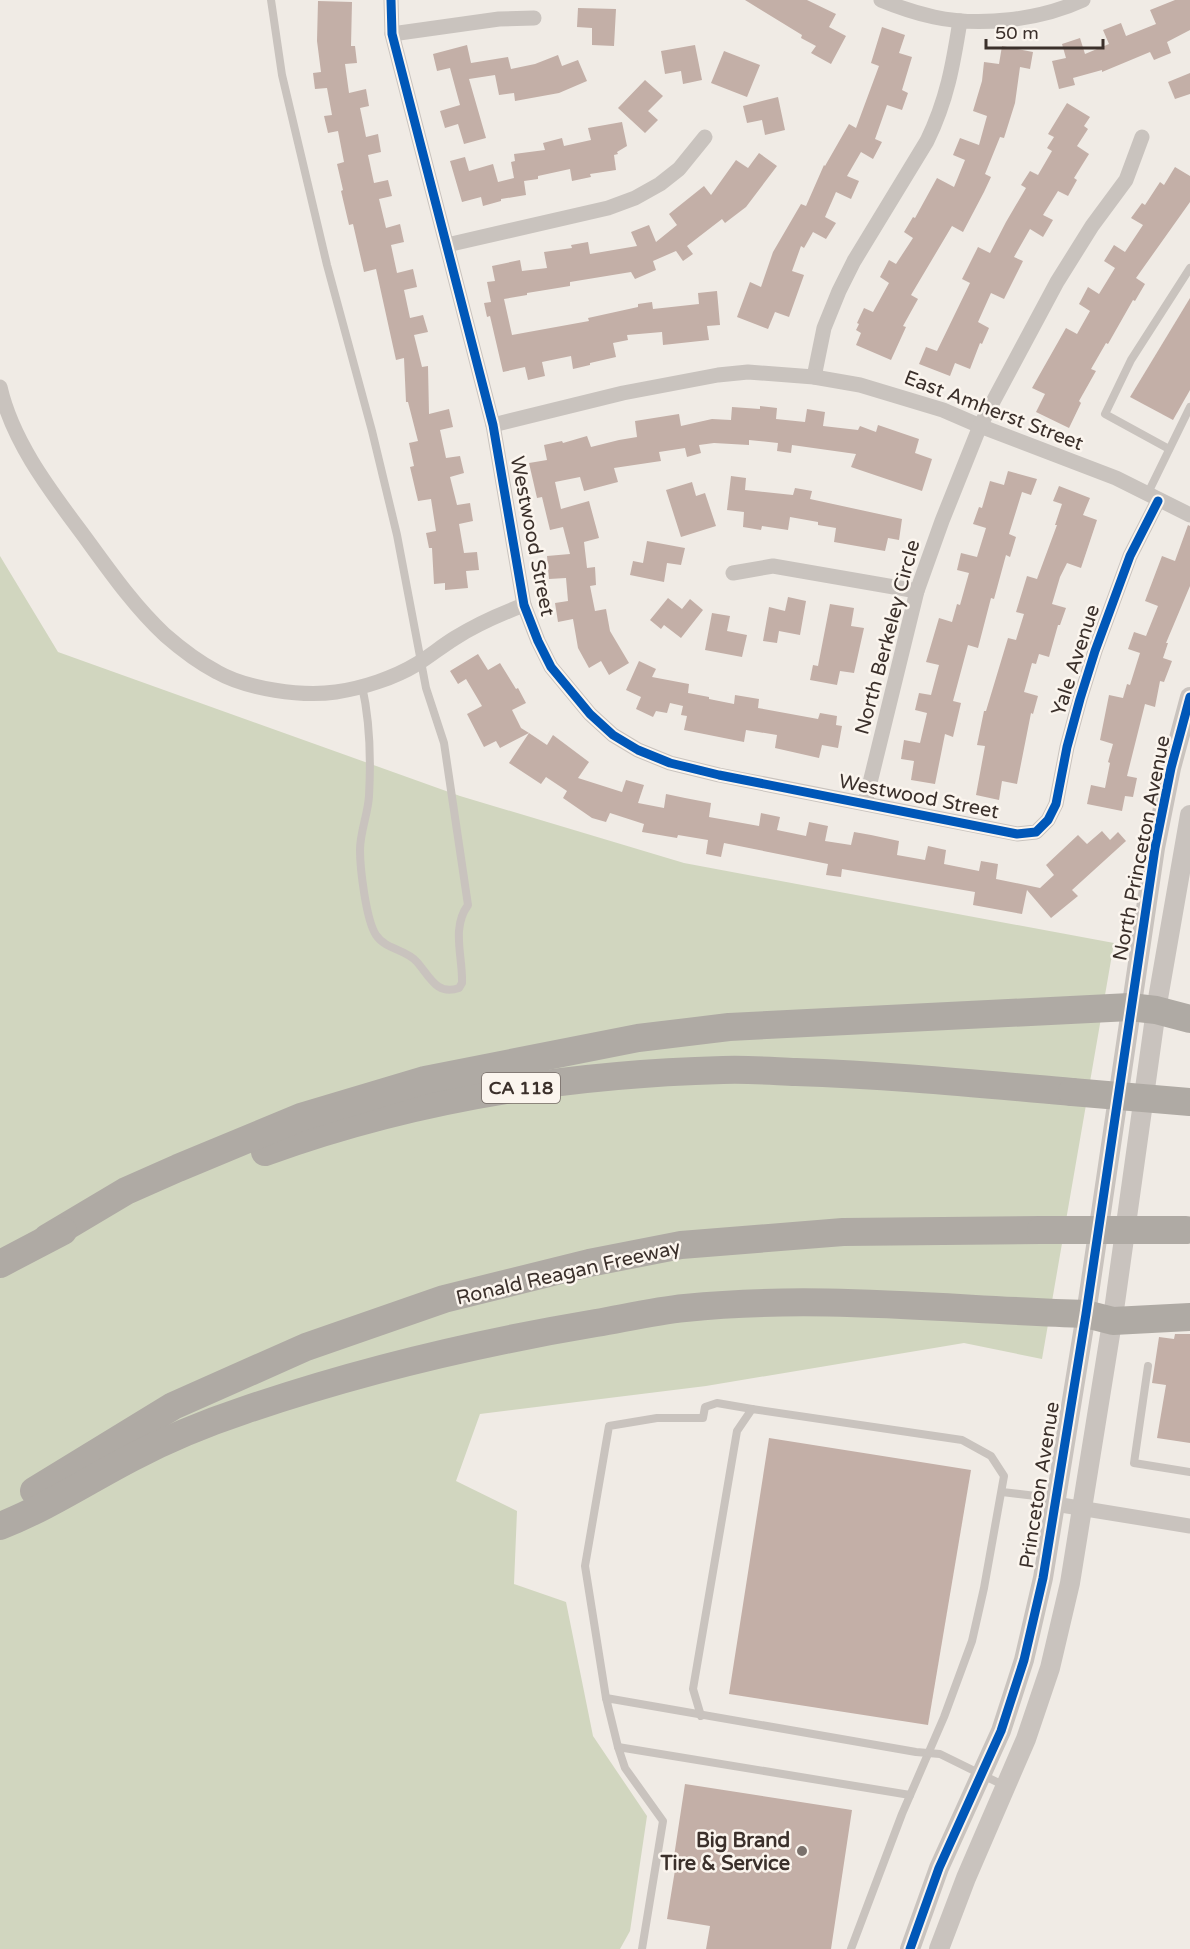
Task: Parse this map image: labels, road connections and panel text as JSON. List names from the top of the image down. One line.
{"streets":{"highway":["CA 118","Ronald Reagan Freeway"],"street":["East Amherst Street","Westwood Street","North Berkeley Circle","Yale Avenue","North Princeton Avenue","Princeton Avenue"]},"crossings":[["East Amherst Street","Westwood Street"],["East Amherst Street","North Berkeley Circle"],["East Amherst Street","Yale Avenue"],["Westwood Street","North Berkeley Circle"],["Westwood Street","Yale Avenue"],["North Princeton Avenue","Princeton Avenue"]],"places":["Big Brand Tire & Service"],"scale_bar":"50 m"}
